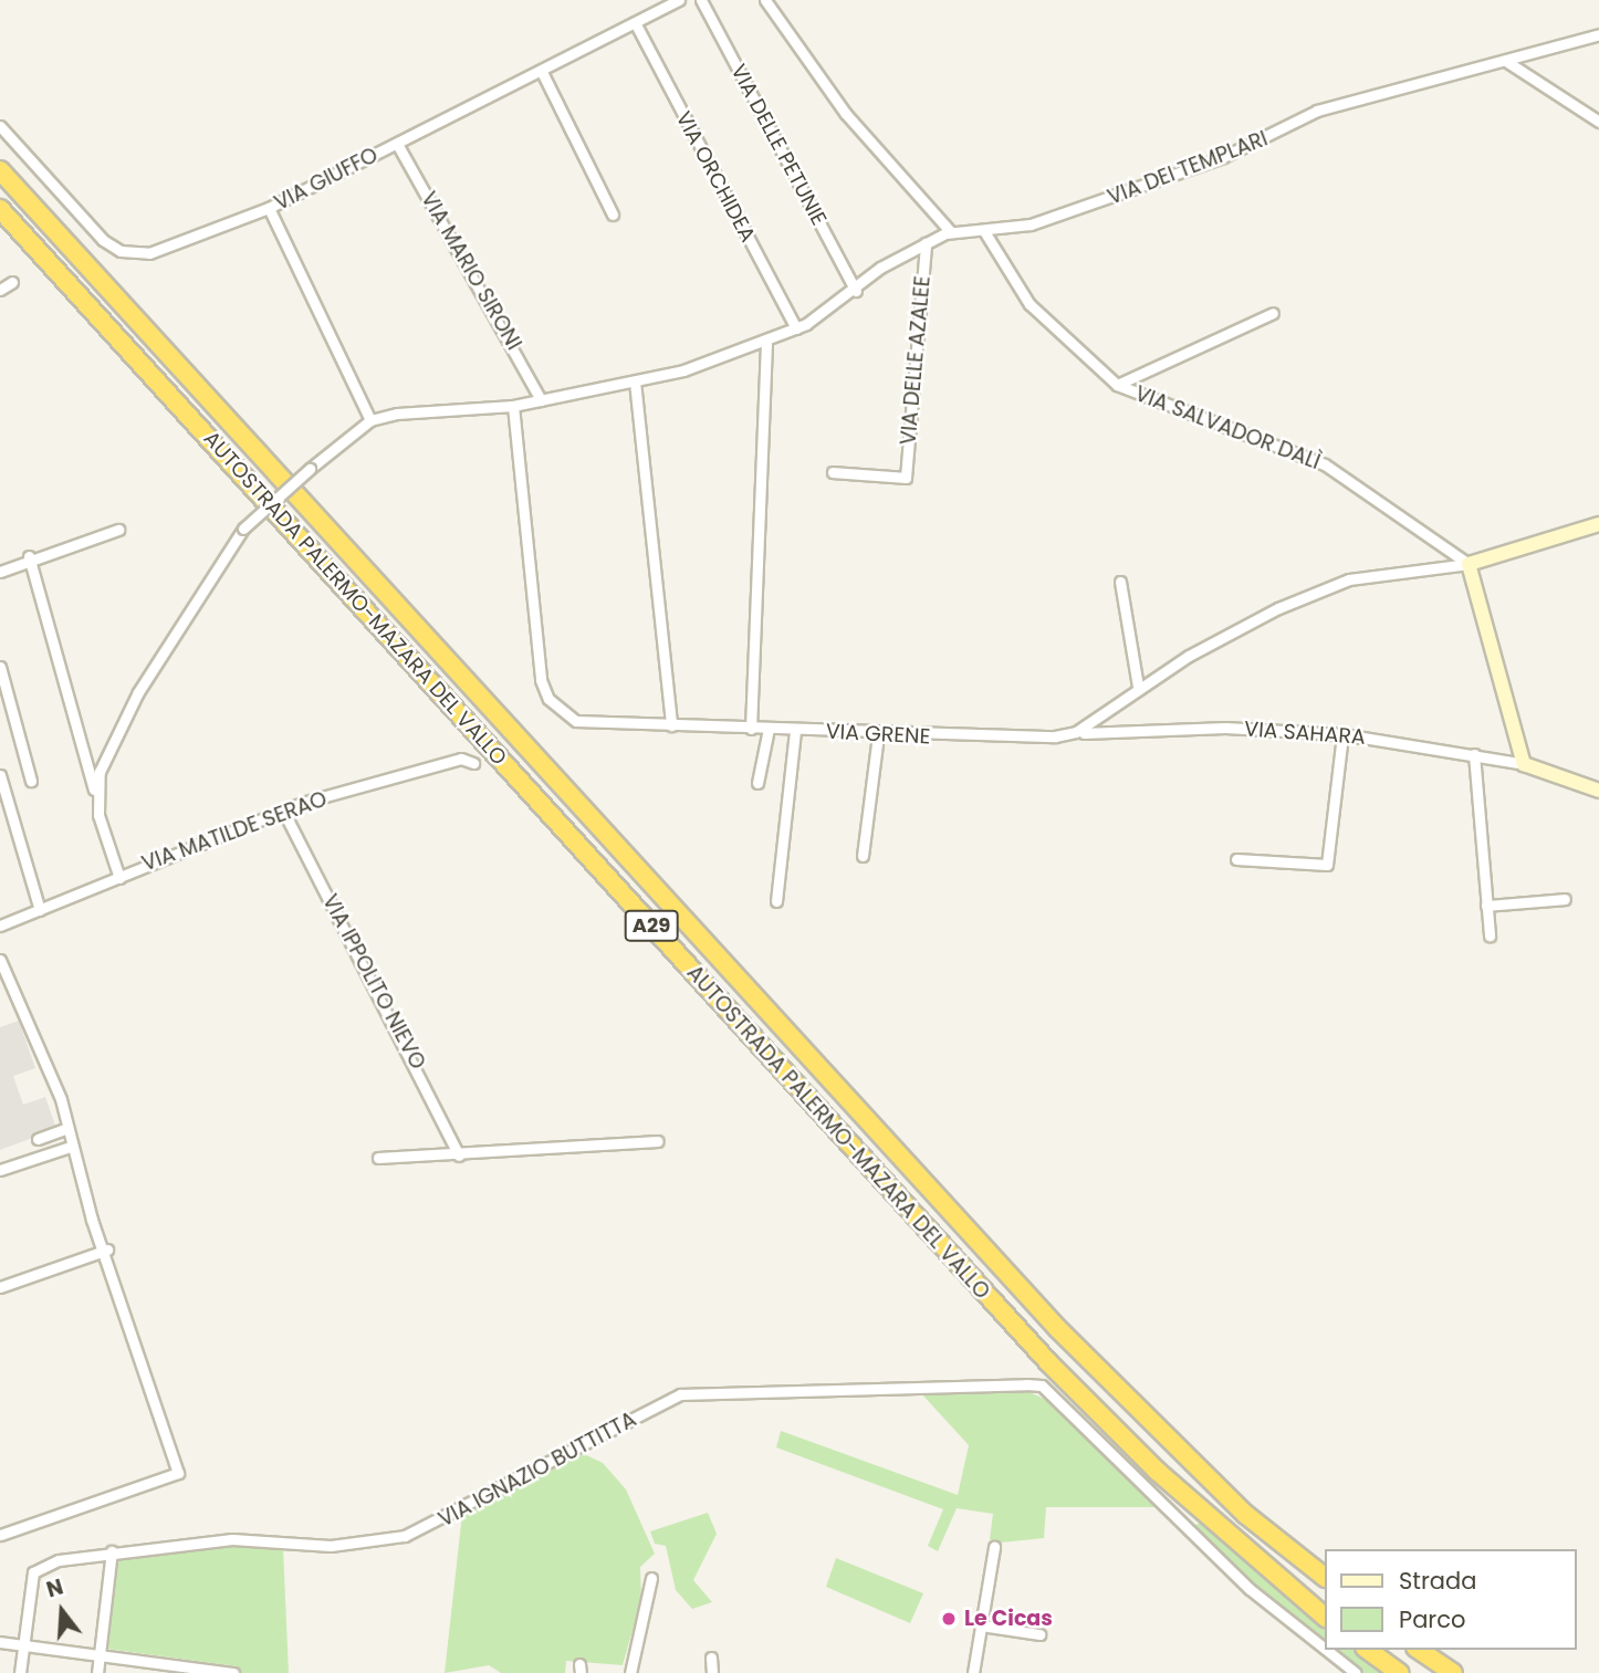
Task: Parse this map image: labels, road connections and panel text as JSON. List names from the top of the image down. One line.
{"streets":{"highway":["AUTOSTRADA PALERMO-MAZARA DEL VALLO","A29"],"street":["VIA DELLE PETUNIE","VIA DEI TEMPLARI","VIA ORCHIDEA","VIA GIUFFO","VIA MARIO SIRONI","VIA DELLE AZALEE","VIA SALVADOR DALÌ","VIA SAHARA","VIA GRENE","VIA MATILDE SERAO","VIA IPPOLITO NIEVO","VIA IGNAZIO BUTTITTA"]},"crossings":[["VIA DEI TEMPLARI","VIA SALVADOR DALÌ"],["VIA ORCHIDEA","VIA GIUFFO"],["VIA GIUFFO","VIA MARIO SIRONI"],["VIA SALVADOR DALÌ","VIA GRENE"],["VIA MATILDE SERAO","VIA IPPOLITO NIEVO"]],"places":["Le Cicas"],"legend":["Strada","Parco"],"north":"top"}
